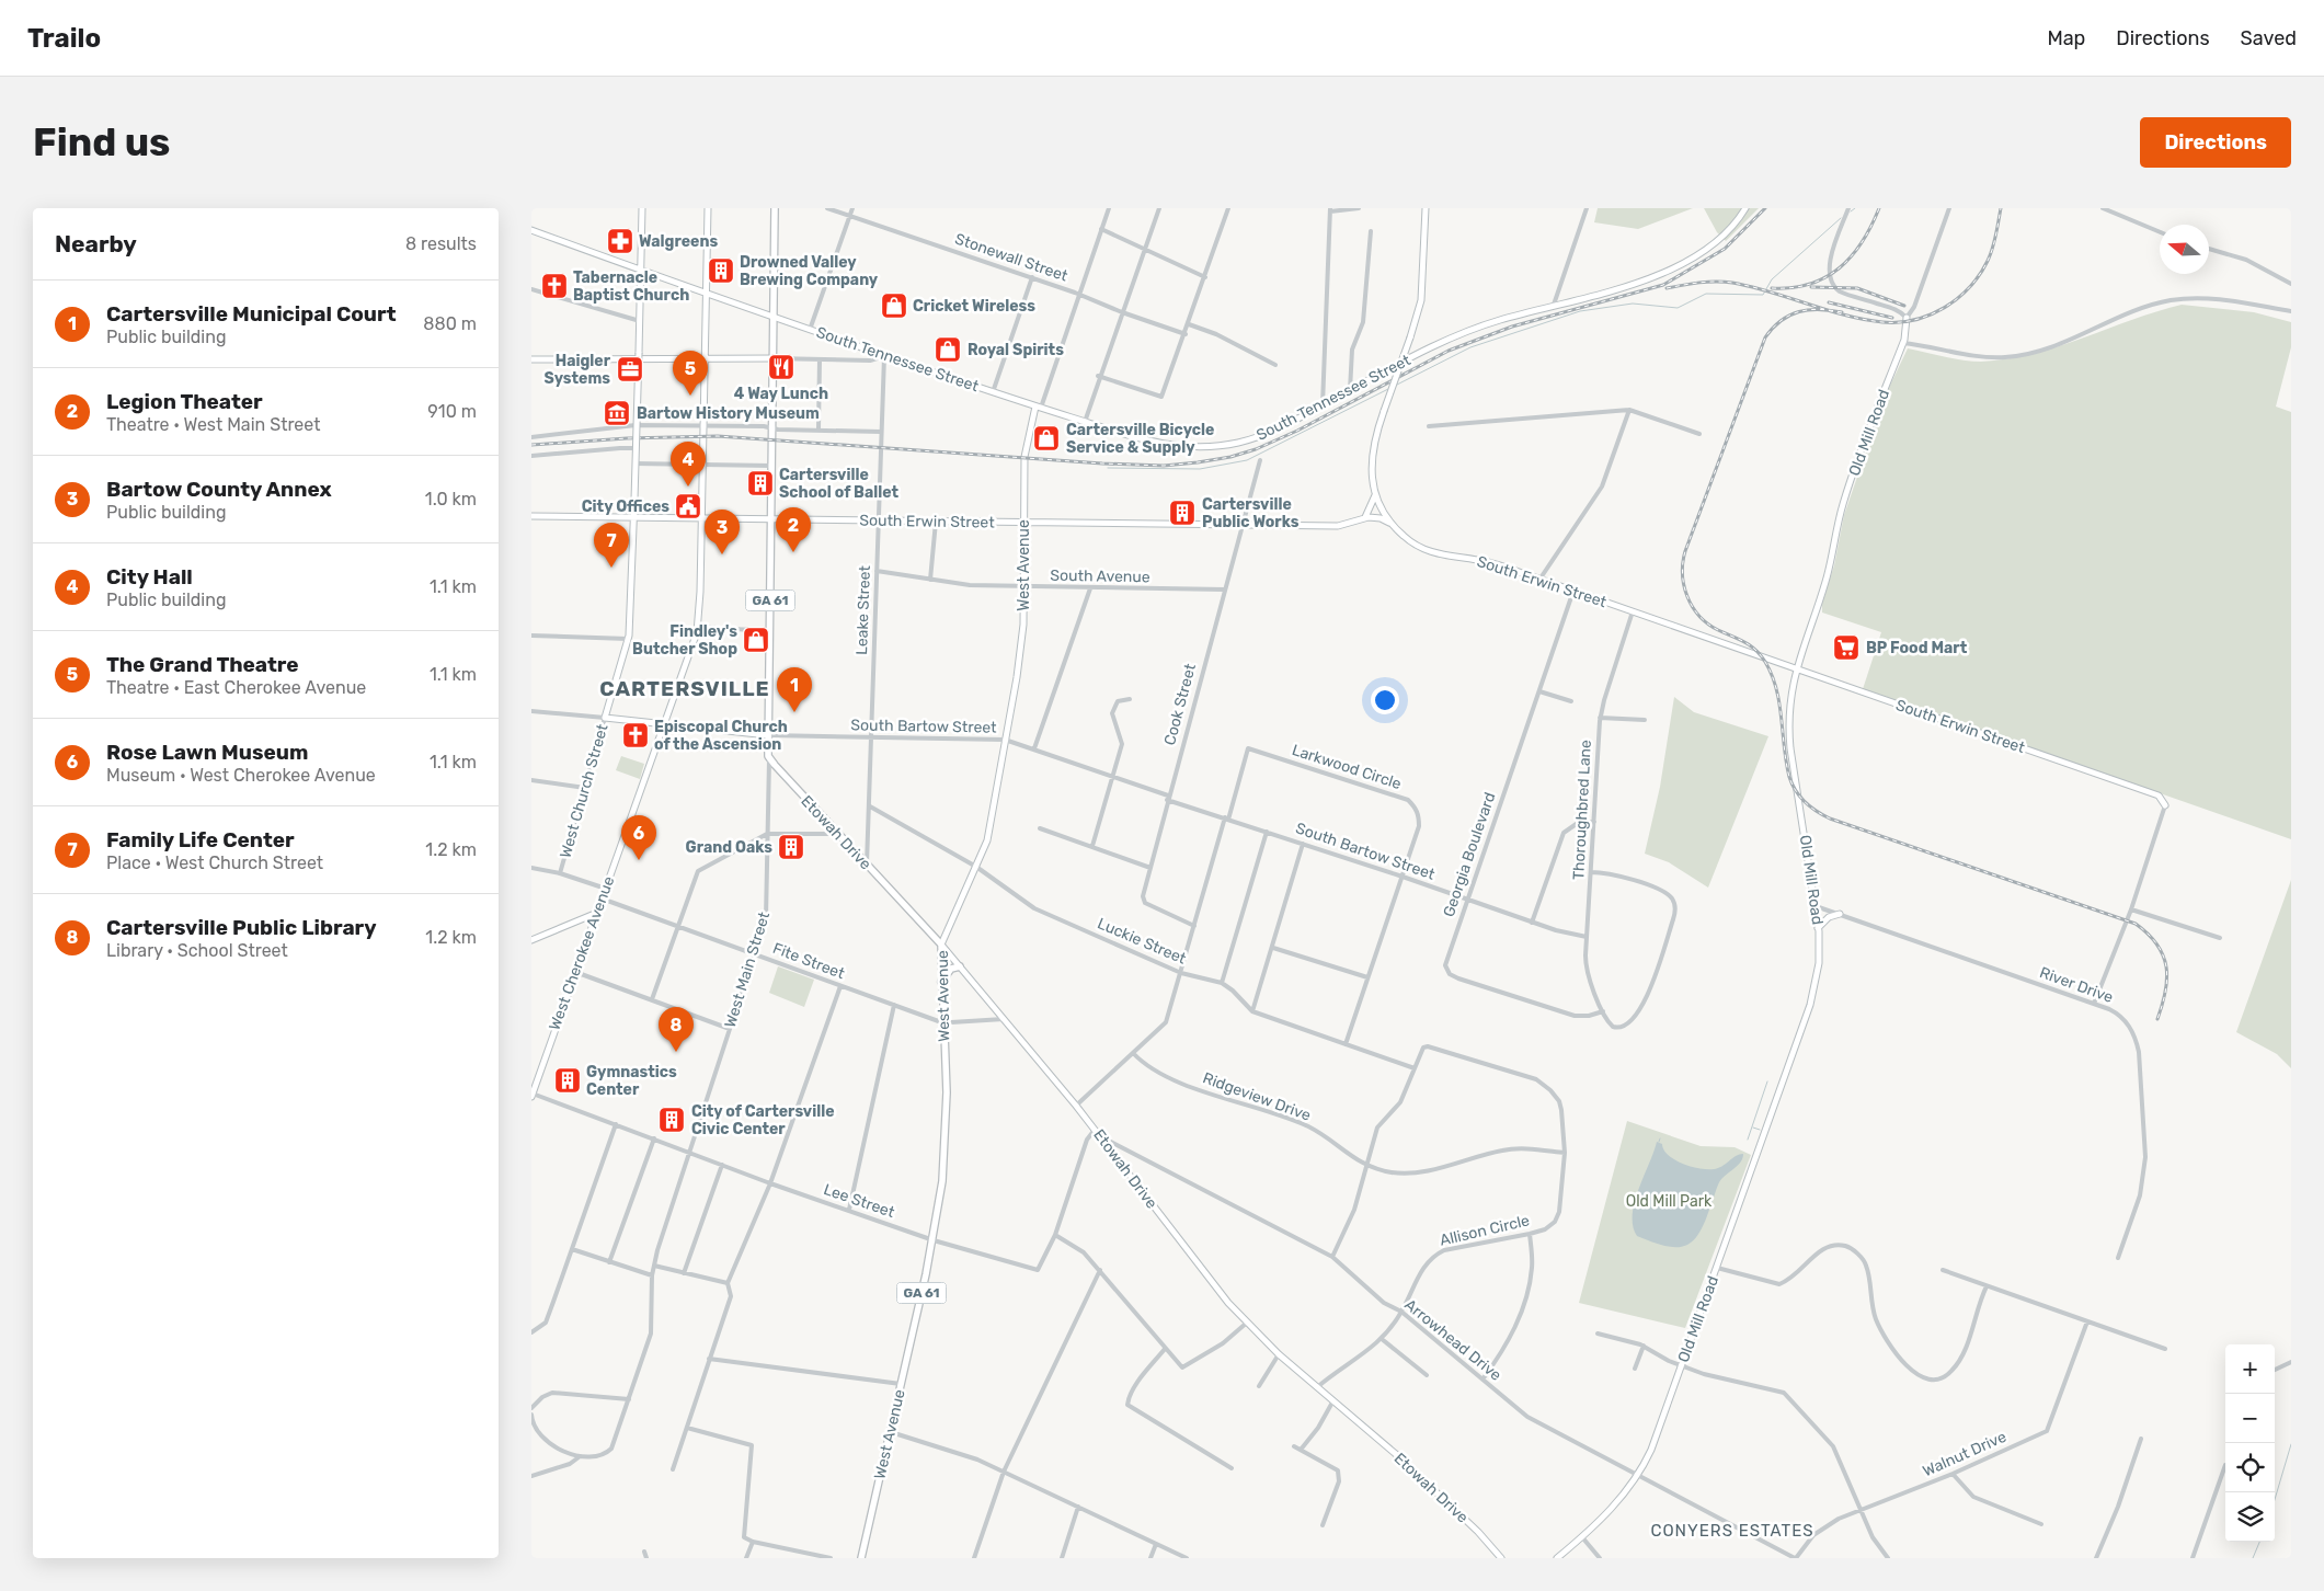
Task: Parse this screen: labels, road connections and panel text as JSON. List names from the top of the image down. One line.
{"streets":{"main road":["West Avenue","GA 61","Etowah Drive","West Main Street"],"street":["Stonewall Street","South Tennessee Street","Old Mill Road","South Erwin Street","South Avenue","Leake Street","Cook Street","South Bartow Street","Larkwood Circle","West Church Street","Thoroughbred Lane","Georgia Boulevard","Luckie Street","West Cherokee Avenue","Fite Street","River Drive","Ridgeview Drive","Lee Street","Allison Circle","Arrowhead Drive","Walnut Drive"]},"crossings":[["South Tennessee Street","West Avenue"],["South Tennessee Street","GA 61"],["South Tennessee Street","Leake Street"],["South Tennessee Street","West Church Street"],["South Tennessee Street","West Cherokee Avenue"],["Old Mill Road","South Erwin Street"],["Old Mill Road","River Drive"],["Old Mill Road","Arrowhead Drive"],["South Erwin Street","West Avenue"],["South Erwin Street","Leake Street"],["South Erwin Street","Cook Street"],["South Erwin Street","West Church Street"],["South Erwin Street","Thoroughbred Lane"],["South Erwin Street","Georgia Boulevard"],["South Erwin Street","West Cherokee Avenue"],["South Erwin Street","West Main Street"],["West Avenue","South Avenue"],["West Avenue","South Bartow Street"],["West Avenue","Etowah Drive"],["West Avenue","Luckie Street"],["West Avenue","Fite Street"],["West Avenue","Lee Street"],["South Avenue","Leake Street"],["South Avenue","Cook Street"],["GA 61","West Main Street"],["Leake Street","South Bartow Street"],["Leake Street","Etowah Drive"],["Leake Street","Luckie Street"],["Cook Street","South Bartow Street"],["South Bartow Street","Larkwood Circle"],["South Bartow Street","Thoroughbred Lane"],["South Bartow Street","Georgia Boulevard"],["South Bartow Street","West Main Street"],["Larkwood Circle","Luckie Street"],["Thoroughbred Lane","Georgia Boulevard"],["Etowah Drive","Fite Street"],["Etowah Drive","West Main Street"],["Etowah Drive","Lee Street"],["Etowah Drive","Allison Circle"],["Etowah Drive","Arrowhead Drive"],["Luckie Street","Allison Circle"],["West Cherokee Avenue","Fite Street"],["West Cherokee Avenue","Lee Street"],["Fite Street","West Main Street"],["West Main Street","Lee Street"],["Ridgeview Drive","Allison Circle"],["Allison Circle","Arrowhead Drive"],["Arrowhead Drive","Walnut Drive"]],"districts":["CARTERSVILLE","CONYERS ESTATES"],"parks":["Old Mill Park"],"places":{"pharmacy":["Walgreens"],"building":["Drowned Valley Brewing Company","Cartersville School of Ballet","Cartersville Public Works","Grand Oaks","Gymnastics Center","City of Cartersville Civic Center"],"church":["Tabernacle Baptist Church","Episcopal Church of the Ascension"],"shop":["Cricket Wireless","Royal Spirits","Cartersville Bicycle Service & Supply","Findley's Butcher Shop"],"restaurant":["4 Way Lunch"],"office":["Haigler Systems"],"museum":["Bartow History Museum"],"public building":["City Offices"],"supermarket":["BP Food Mart"]},"north":"left","page":{"header":"Trailo","nav":["Map","Directions","Saved"],"buttons":"Directions","title":"Find us","heading":["Nearby","8 results"],"list":[{"mark":"1","name":"Cartersville Municipal Court","note":"Public building","value":"880 m"},{"mark":"2","name":"Legion Theater","note":"Theatre · West Main Street","value":"910 m"},{"mark":"3","name":"Bartow County Annex","note":"Public building","value":"1.0 km"},{"mark":"4","name":"City Hall","note":"Public building","value":"1.1 km"},{"mark":"5","name":"The Grand Theatre","note":"Theatre · East Cherokee Avenue","value":"1.1 km"},{"mark":"6","name":"Rose Lawn Museum","note":"Museum · West Cherokee Avenue","value":"1.1 km"},{"mark":"7","name":"Family Life Center","note":"Place · West Church Street","value":"1.2 km"},{"mark":"8","name":"Cartersville Public Library","note":"Library · School Street","value":"1.2 km"}],"pins":["5","4","2","3","7","1","6","8"],"map_buttons":["+","−"]}}
